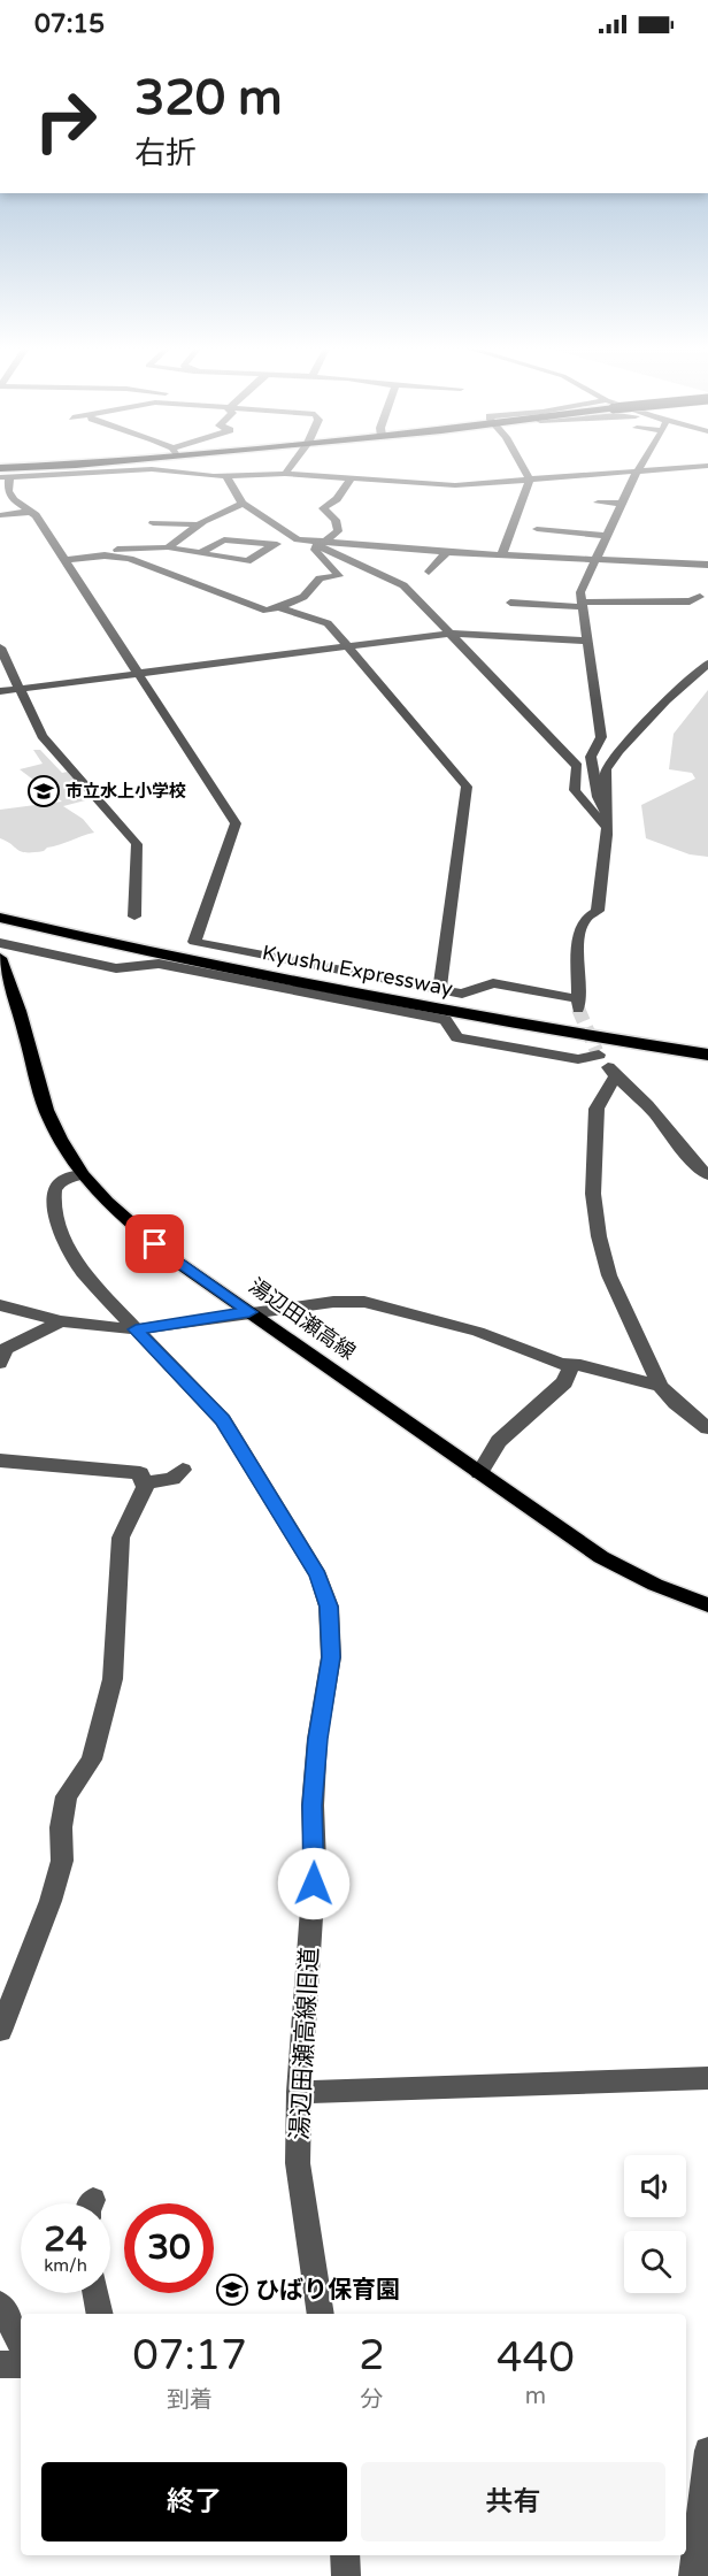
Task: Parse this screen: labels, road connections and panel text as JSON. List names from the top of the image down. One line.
{"streets":{"highway":["Kyushu Expressway"],"main road":["湯辺田瀬高線"],"street":["湯辺田瀬高線旧道"]},"crossings":[["湯辺田瀬高線","湯辺田瀬高線旧道"]],"places":{"school or university":["市立水上小学校","ひばり保育園"]},"page":{"status":"07:15","turn":["320 m","右折"],"speed":"24 km/h","limit":"30","eta":["07:17","到着","2","分","440","m"],"buttons":["終了","共有"]}}
